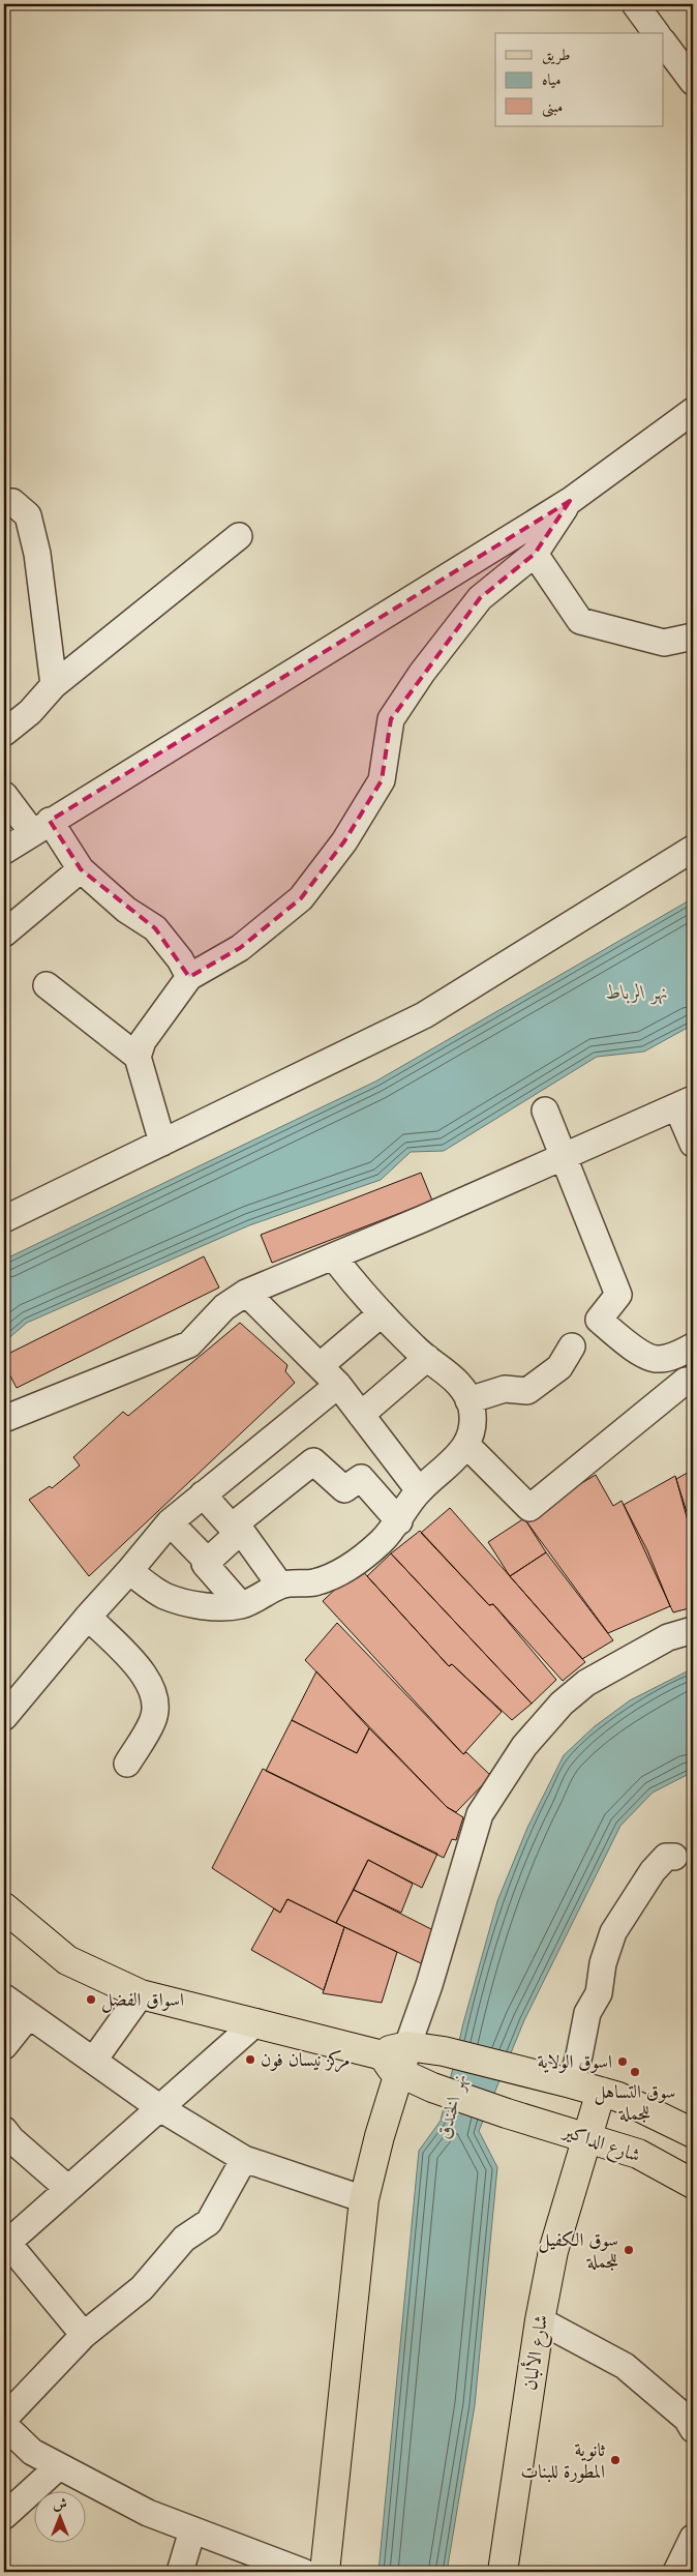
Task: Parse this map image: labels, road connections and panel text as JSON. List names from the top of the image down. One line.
{"streets":{"main road":["شارع الداكير","شارع الألبان"]},"crossings":[["شارع الداكير","شارع الألبان"]],"water":["نهر الرباط","نهر الخندق"],"places":["اسواق الفضل","مركز نيسان فون","اسوق الولاية","سوق التساهل للجملة","سوق الكفيل للجملة","ثانوية المطورة للبنات"],"legend":["طريق","مياه","مبنى"],"north":"top"}
